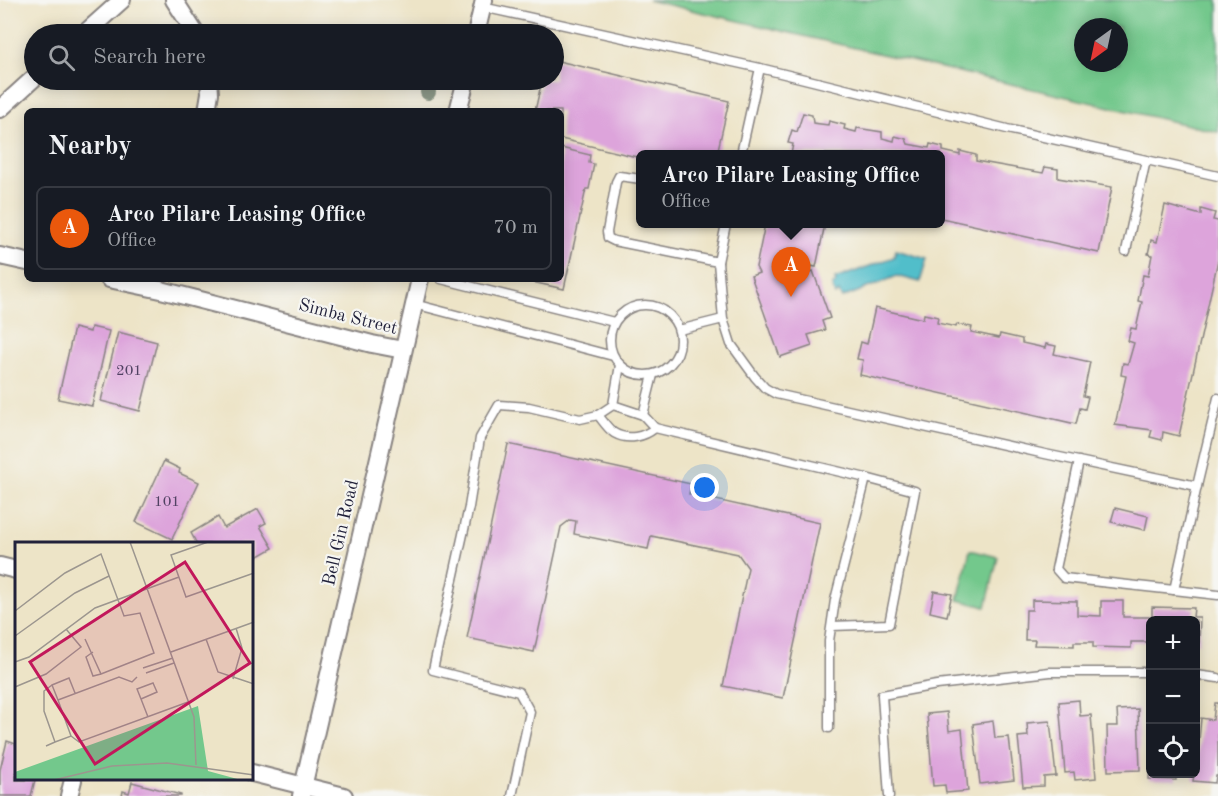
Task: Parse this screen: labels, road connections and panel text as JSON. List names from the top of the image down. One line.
{"streets":{"street":["Simba Street","Bell Gin Road"]},"crossings":[["Simba Street","Bell Gin Road"]],"house_numbers":["201","101"],"north":"bottom left","page":{"search":"Search here","heading":"Nearby","popup":["Arco Pilare Leasing Office","Office"],"list":[{"mark":"A","name":"Arco Pilare Leasing Office","note":"Office","value":"70 m"}],"pins":"A","map_buttons":["+","−"]}}
